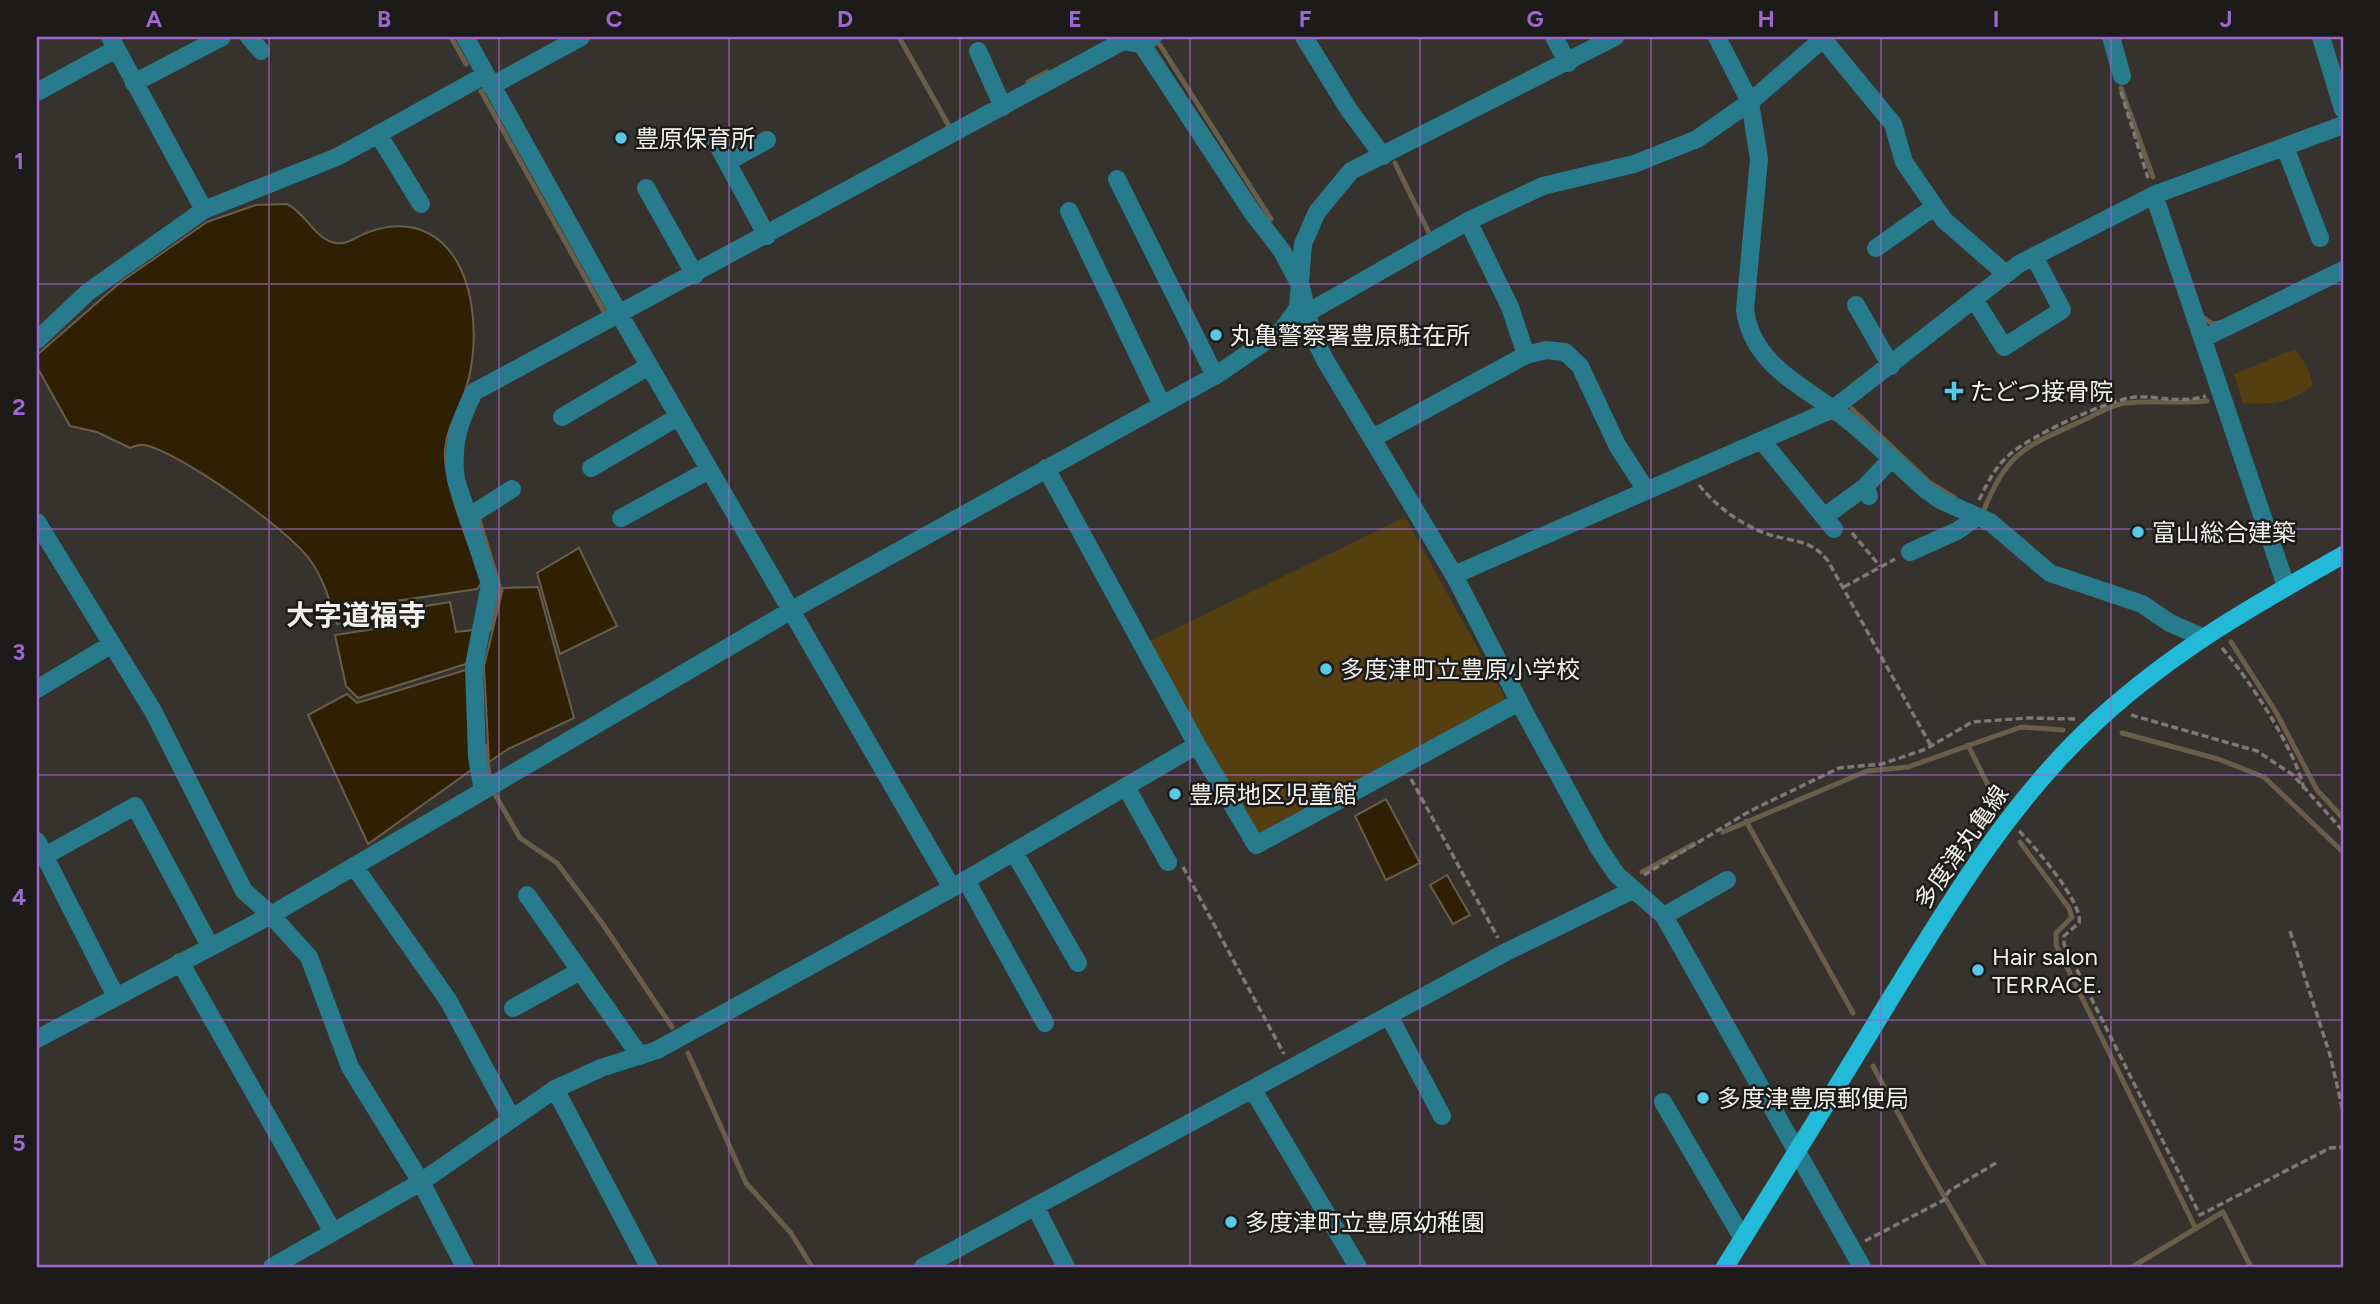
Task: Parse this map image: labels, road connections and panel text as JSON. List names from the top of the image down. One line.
{"streets":{"main road":["多度津丸亀線"]},"districts":["大字道福寺"],"places":{"other":["豊原保育所","丸亀警察署豊原駐在所","富山総合建築","多度津町立豊原小学校","豊原地区児童館","Hair salon TERRACE.","多度津豊原郵便局","多度津町立豊原幼稚園"],"health":["たどつ接骨院"]},"grid":{"columns":["A","B","C","D","E","F","G","H","I","J"],"rows":["1","2","3","4","5"]}}
